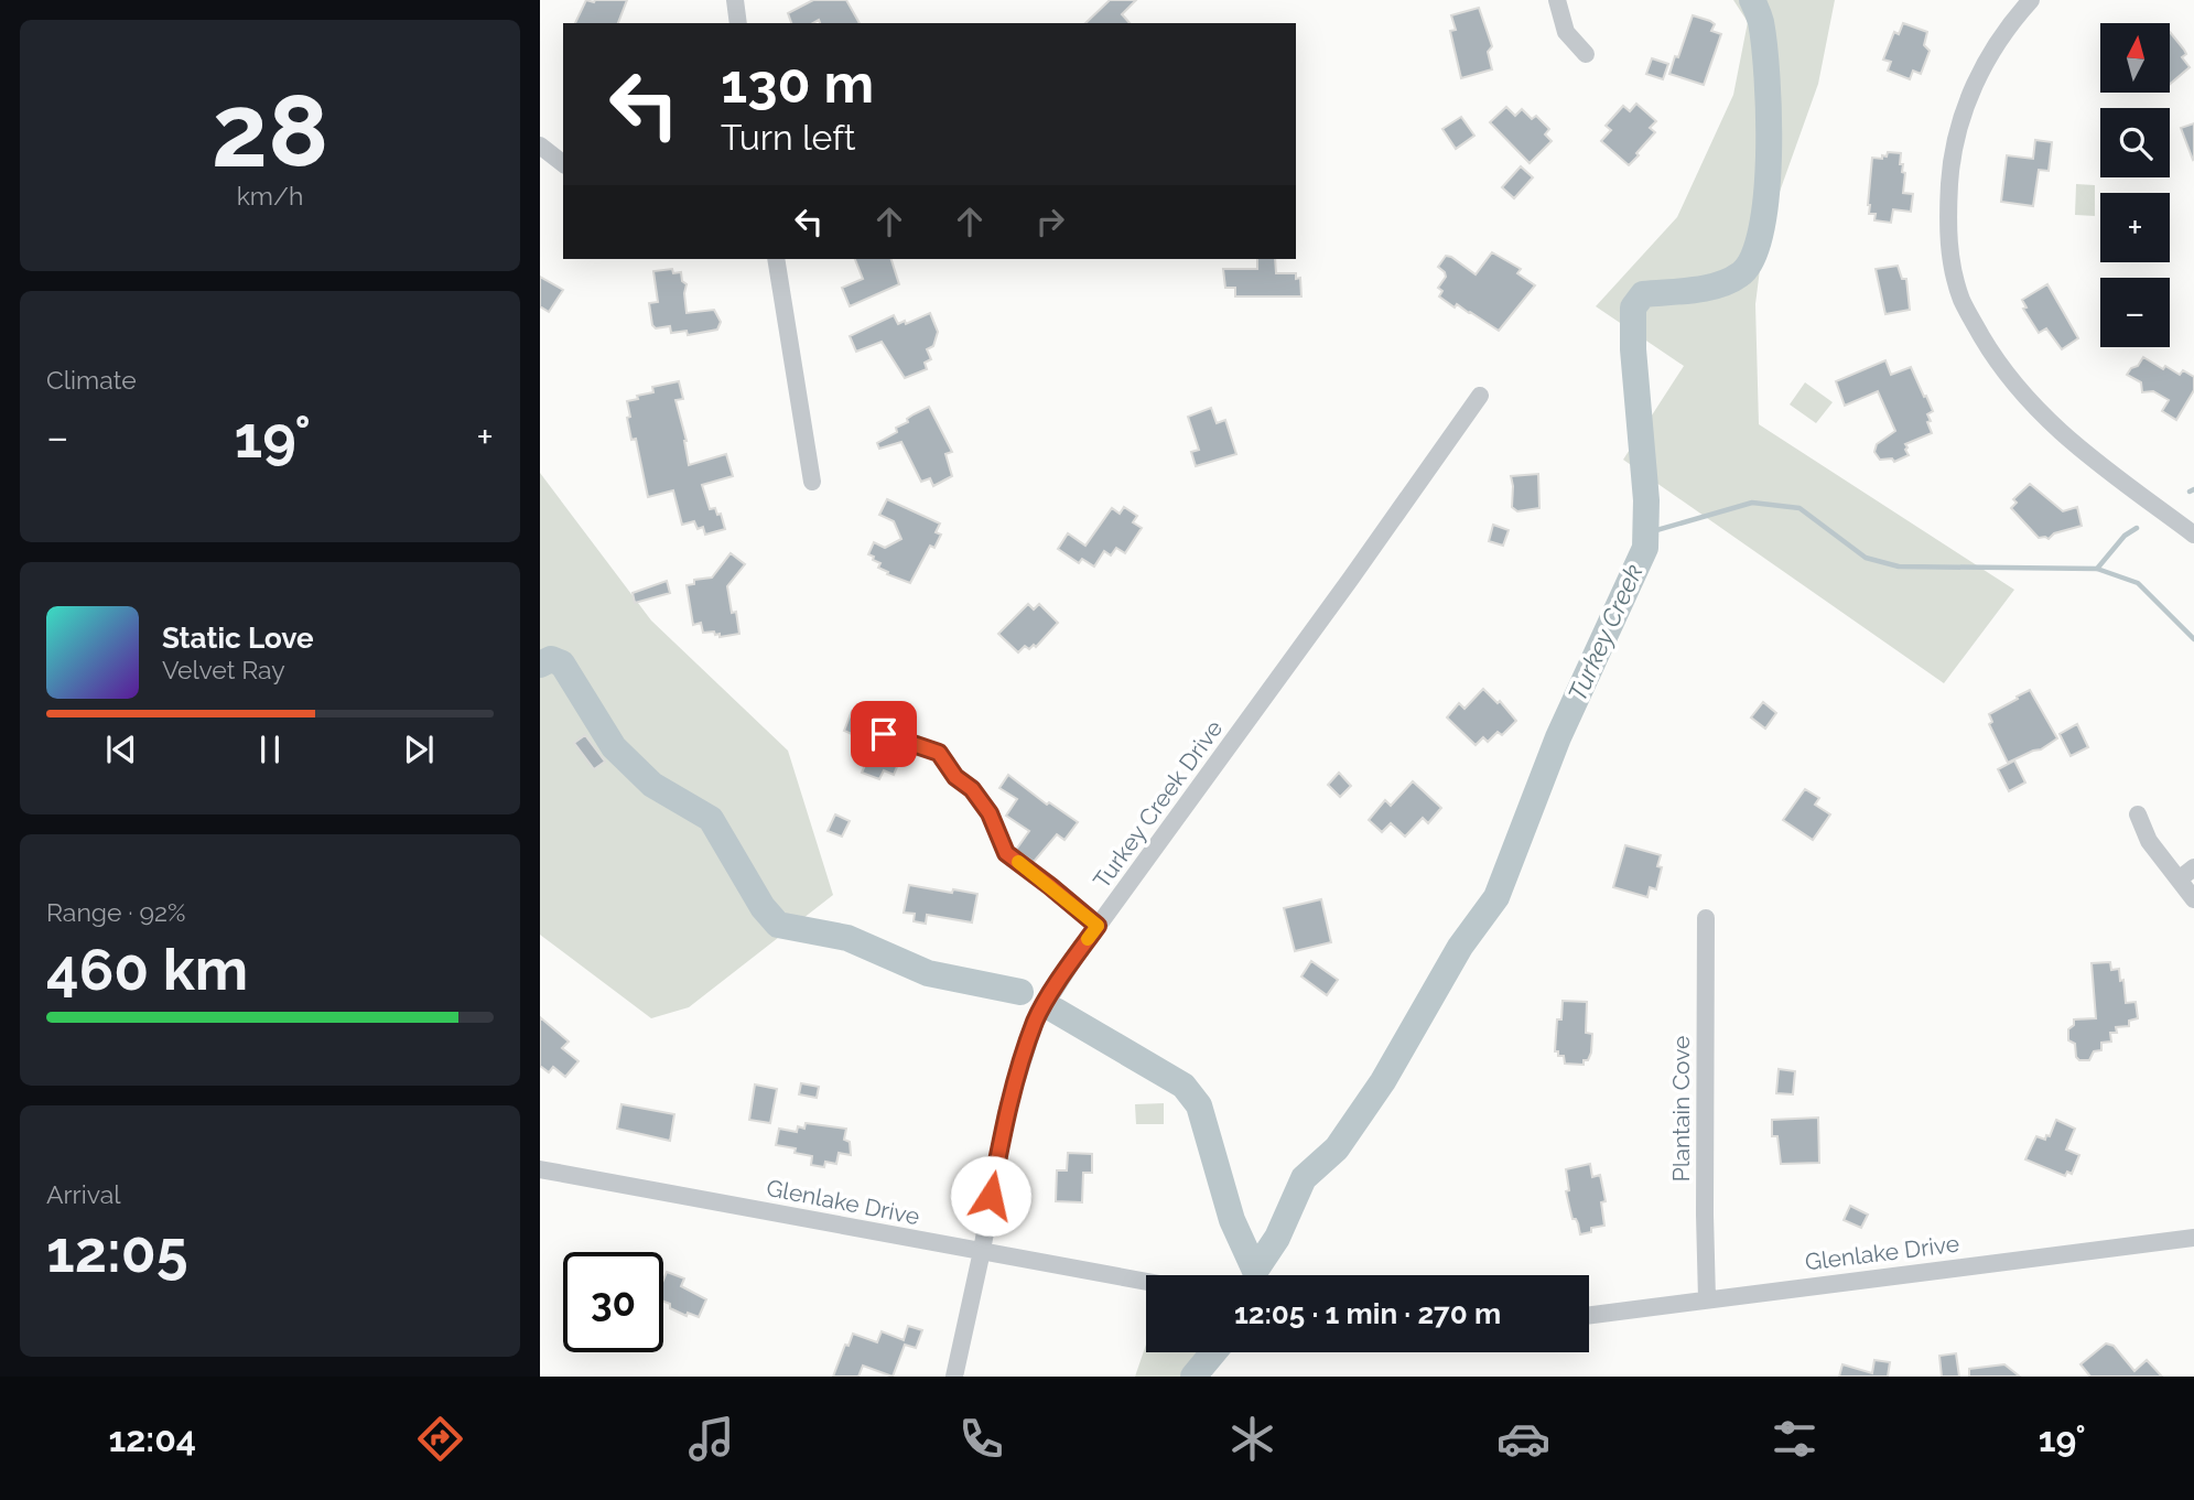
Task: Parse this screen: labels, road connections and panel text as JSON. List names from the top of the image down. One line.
{"streets":{"street":["Turkey Creek Drive","Plantain Cove","Glenlake Drive"]},"crossings":[["Turkey Creek Drive","Glenlake Drive"],["Plantain Cove","Glenlake Drive"]],"water":["Turkey Creek"],"north":"top","page":{"tile":[["28","km/h"],"Climate",["Range · 92%","460 km"],["Arrival","12:05"]],"map_buttons":["+","−"],"turn":["130 m","Turn left"],"heat":["−","19°","+"],"song":["Static Love","Velvet Ray"],"limit":"30","trip":"12:05 · 1 min · 270 m","tabs":["12:04","19°"]}}
